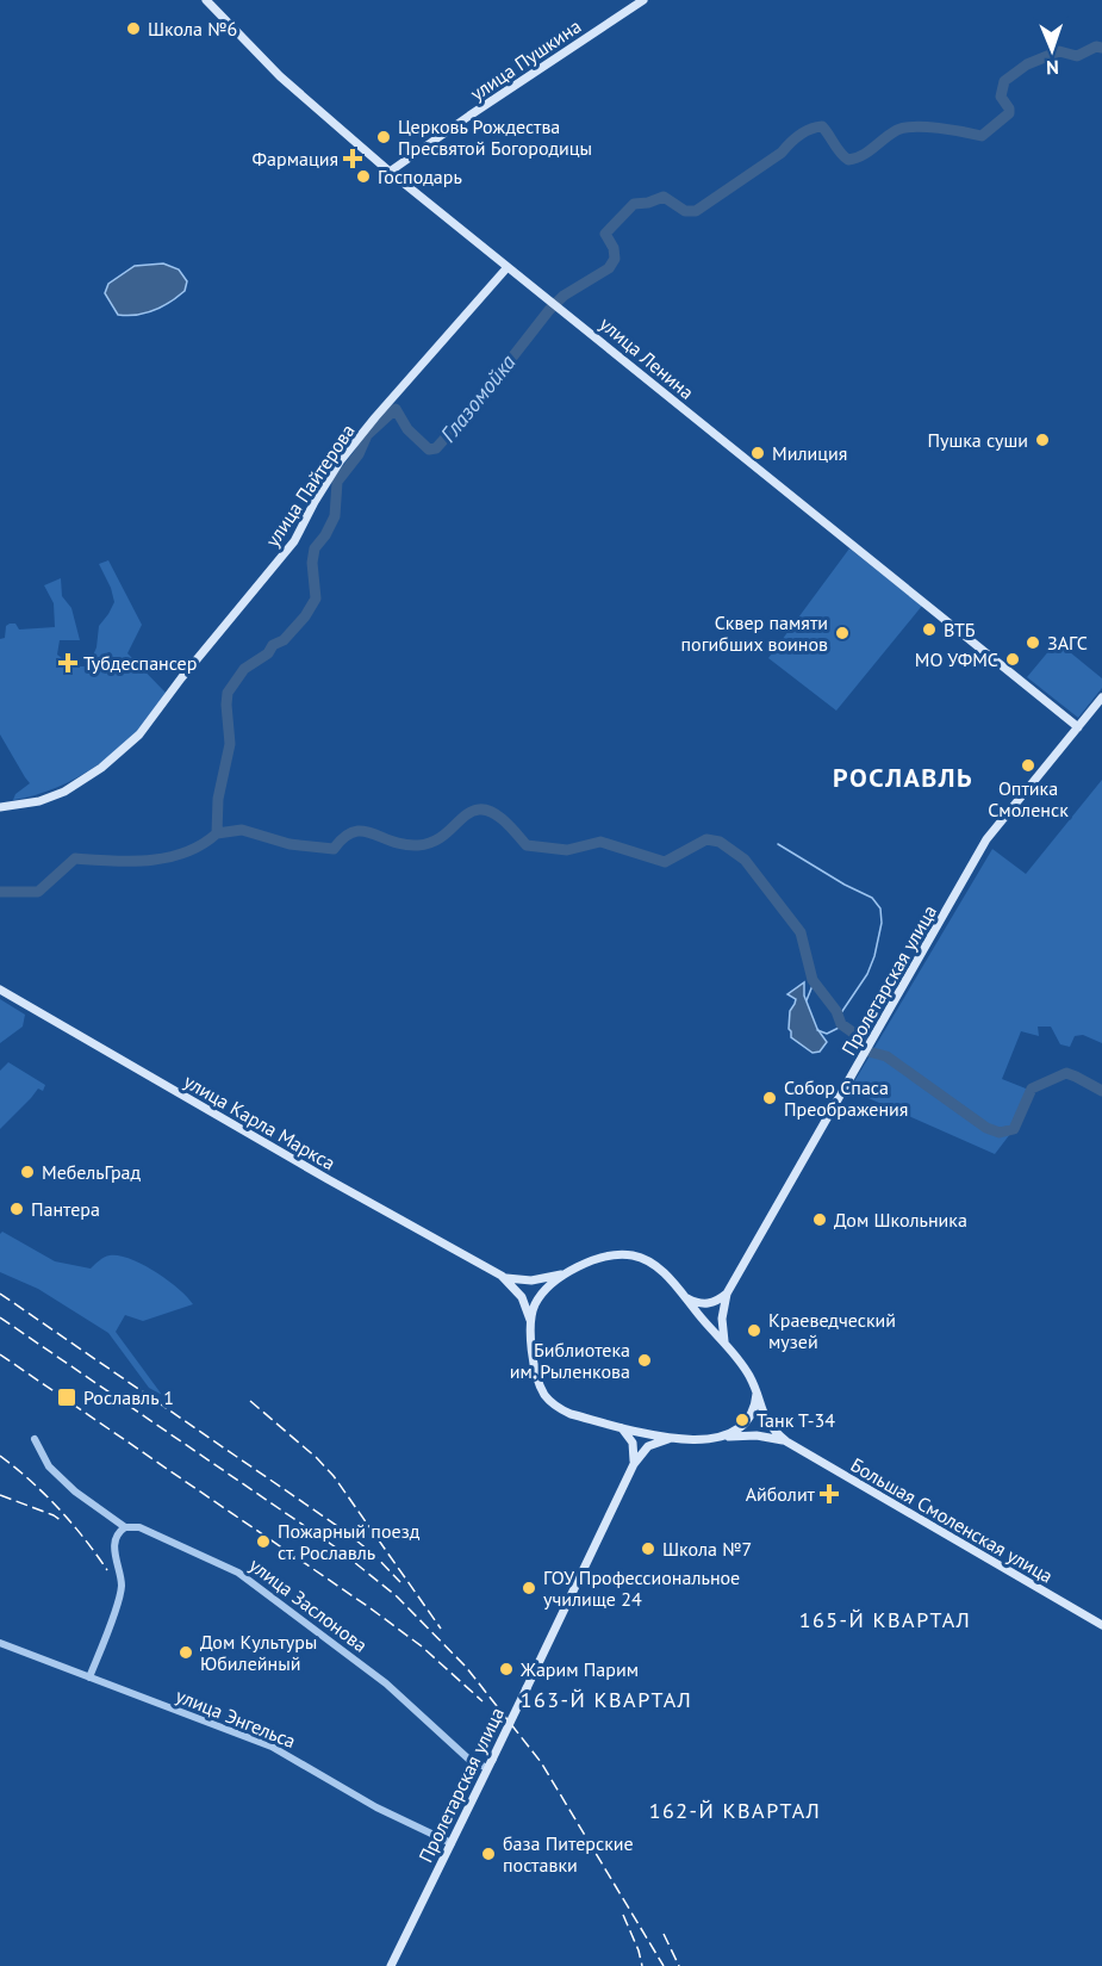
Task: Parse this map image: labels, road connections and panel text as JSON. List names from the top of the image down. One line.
{"streets":{"main road":["улица Пушкина","улица Ленина","улица Пайтерова","Пролетарская улица","улица Карла Маркса","Большая Смоленская улица"],"street":["улица Заслонова","улица Энгельса"]},"crossings":[["улица Пушкина","улица Ленина"],["улица Ленина","улица Пайтерова"],["улица Ленина","Пролетарская улица"],["Пролетарская улица","улица Карла Маркса"],["Пролетарская улица","Большая Смоленская улица"],["Пролетарская улица","улица Заслонова"],["Пролетарская улица","улица Энгельса"],["улица Карла Маркса","Большая Смоленская улица"]],"districts":["РОСЛАВЛЬ","165-Й КВАРТАЛ","163-Й КВАРТАЛ","162-Й КВАРТАЛ"],"water":["Глазомойка"],"places":{"other":["Школа №6","Церковь Рождества Пресвятой Богородицы","Господарь","Пушка суши","Милиция","ВТБ","Сквер памяти погибших воинов","ЗАГС","МО УФМС","Оптика Смоленск","Собор Спаса Преображения","МебельГрад","Пантера","Дом Школьника","Краеведческий музей","Библиотека им. Рыленкова","Танк Т-34","Пожарный поезд ст. Рославль","Школа №7","ГОУ Профессиональное училище 24","Дом Культуры Юбилейный","Жарим Парим","база Питерские поставки"],"health":["Фармация","Тубдеспансер","Айболит"],"transit":["Рославль 1"]},"north":"bottom"}
